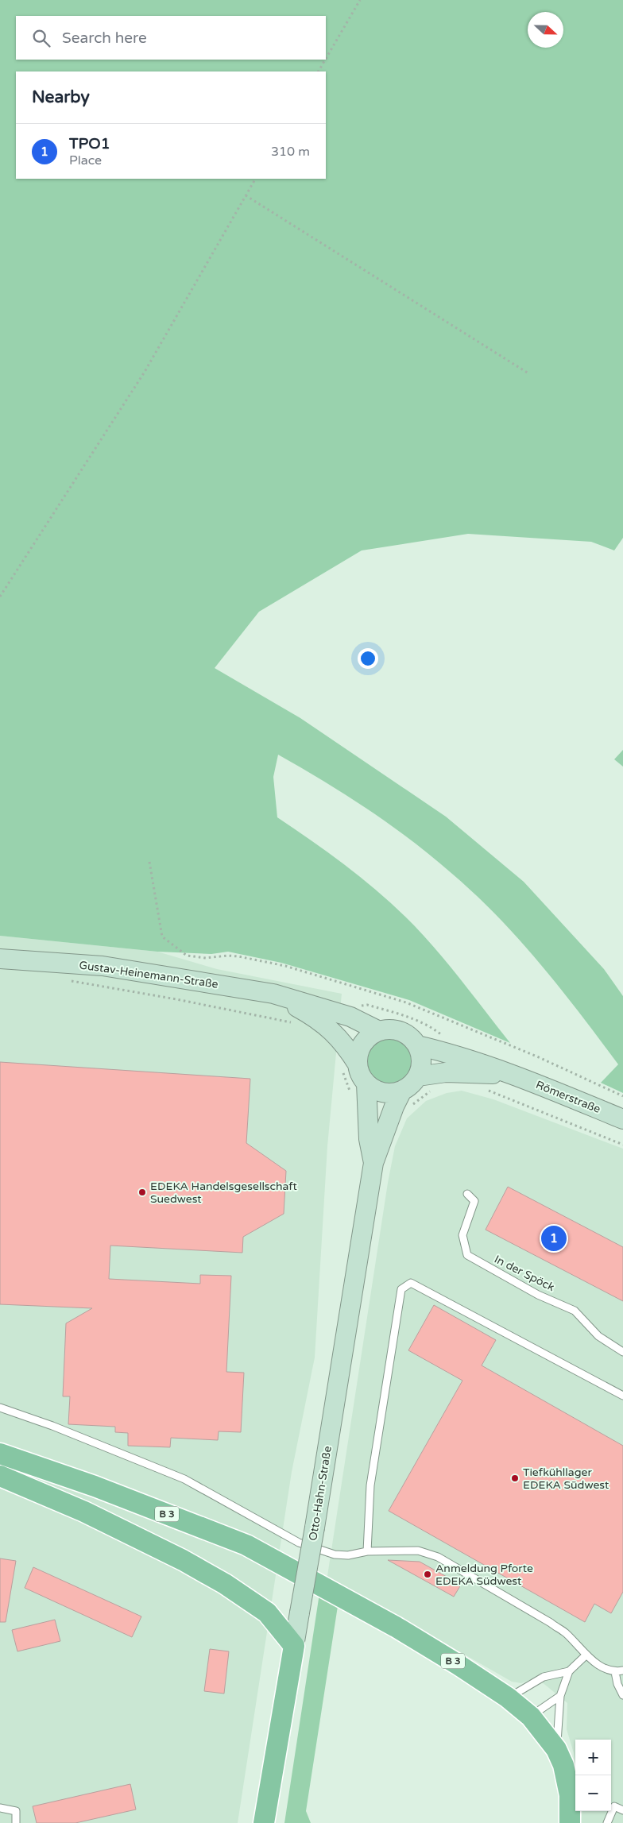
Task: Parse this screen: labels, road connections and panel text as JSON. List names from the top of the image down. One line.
{"streets":{"main road":["Otto-Hahn-Straße","B 3"],"street":["Gustav-Heinemann-Straße","Römerstraße"],"lane":["In der Spöck"]},"crossings":[["Gustav-Heinemann-Straße","Otto-Hahn-Straße"]],"places":["EDEKA Handelsgesellschaft Suedwest","Tiefkühllager EDEKA Südwest","Anmeldung Pforte EDEKA Südwest"],"north":"right","page":{"search":"Search here","heading":"Nearby","list":[{"mark":"1","name":"TPO1","note":"Place","value":"310 m"}],"pins":"1","map_buttons":["+","−"]}}
